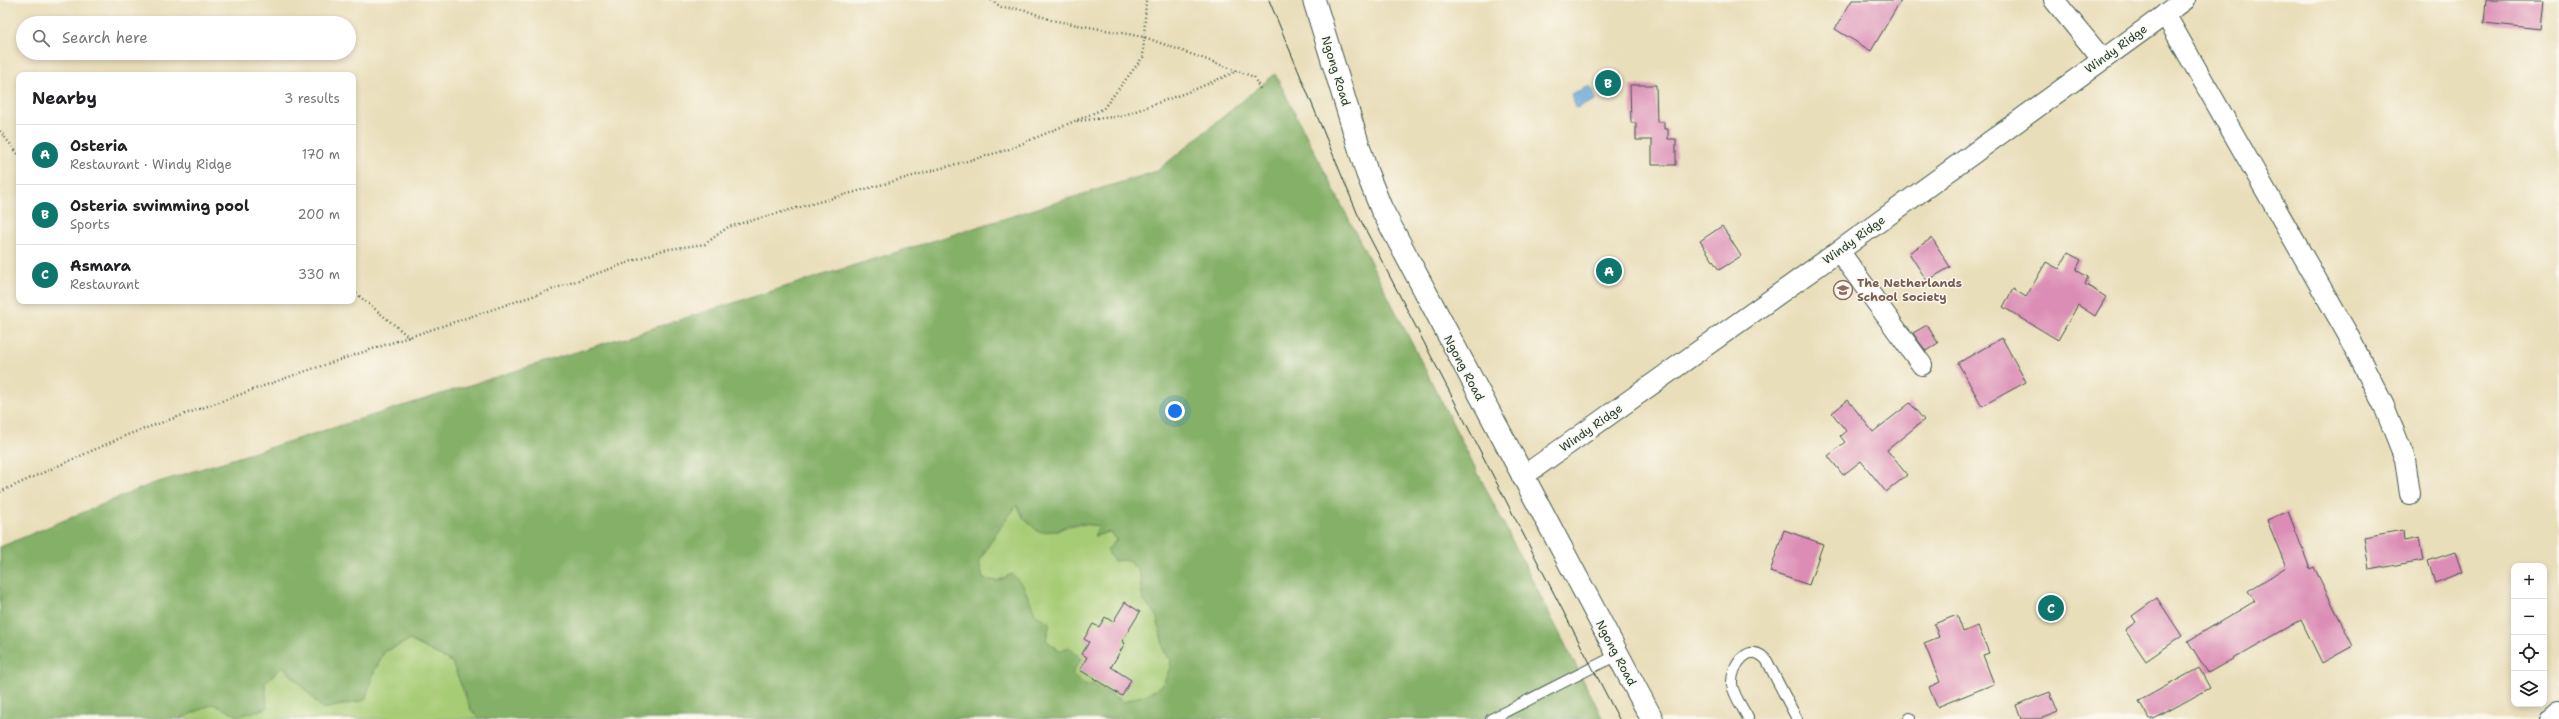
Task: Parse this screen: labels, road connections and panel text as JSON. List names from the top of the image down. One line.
{"streets":{"main road":["Ngong Road"],"street":["Windy Ridge"]},"crossings":[["Windy Ridge","Ngong Road"]],"places":{"school or university":["The Netherlands School Society"]},"page":{"search":"Search here","pins":["B","A","C"],"heading":["Nearby","3 results"],"list":[{"mark":"A","name":"Osteria","note":"Restaurant · Windy Ridge","value":"170 m"},{"mark":"B","name":"Osteria swimming pool","note":"Sports","value":"200 m"},{"mark":"C","name":"Asmara","note":"Restaurant","value":"330 m"}],"map_buttons":["+","−"]}}
